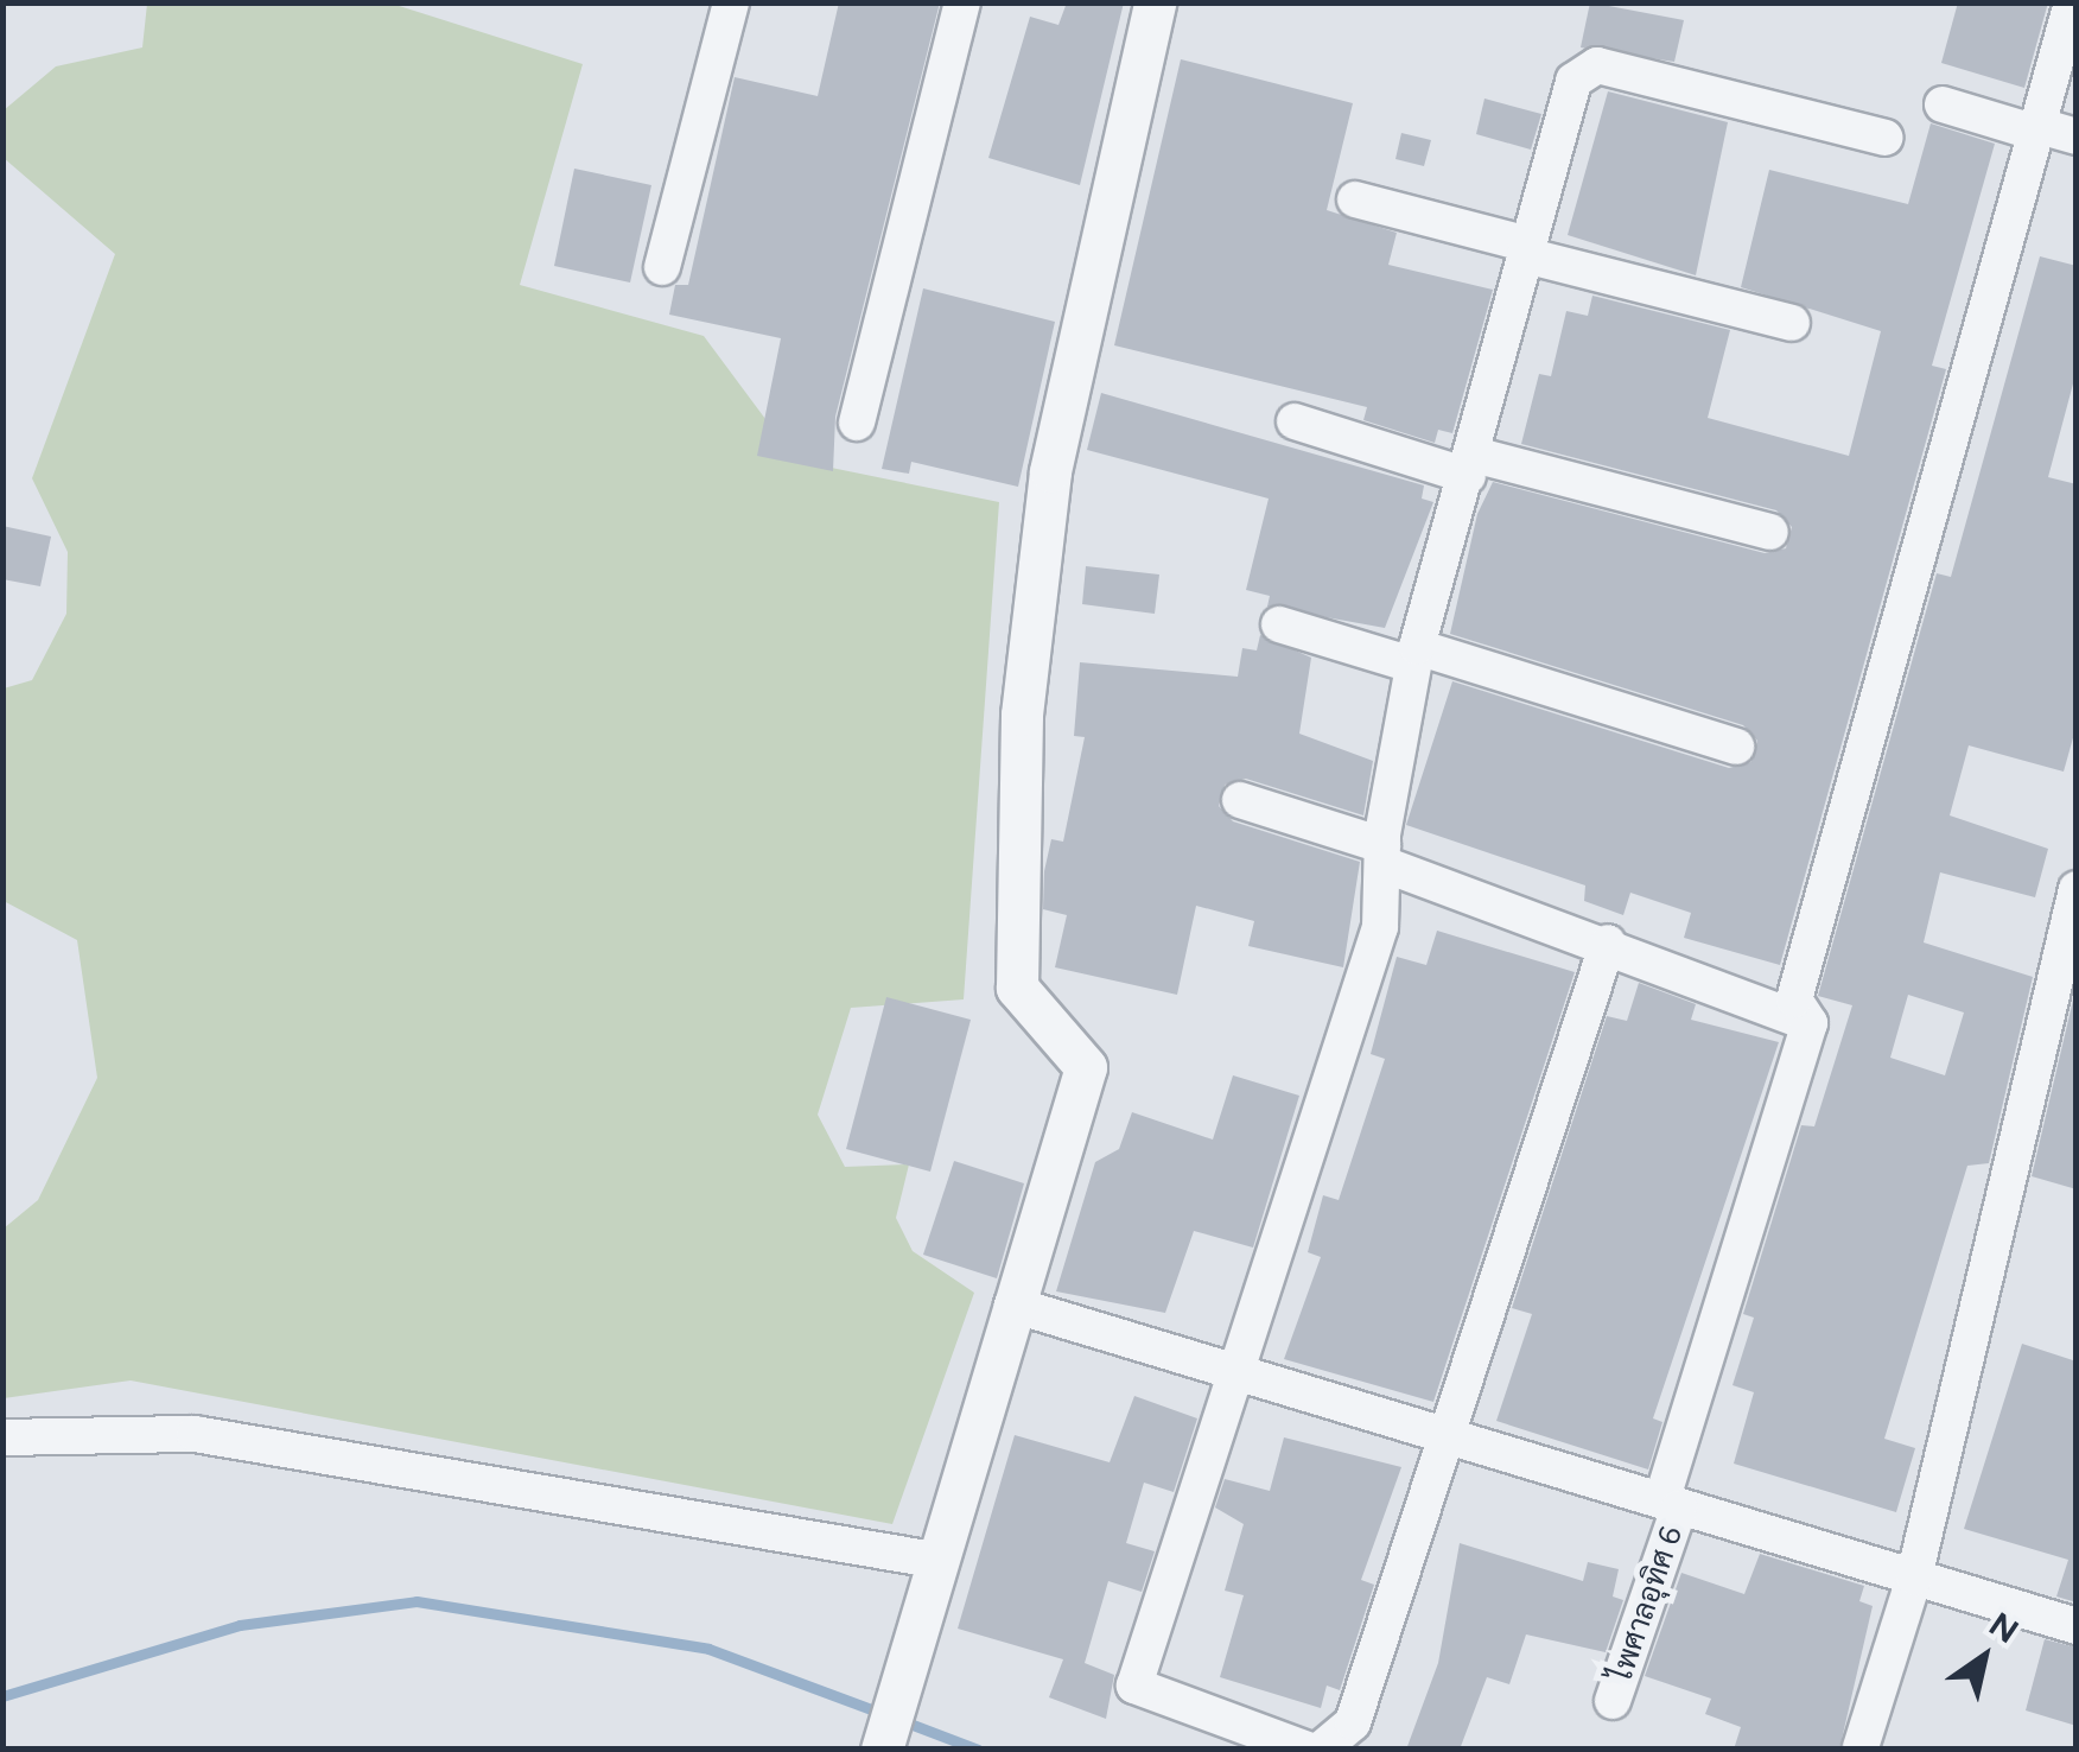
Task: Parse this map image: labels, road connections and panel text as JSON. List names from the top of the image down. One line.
{"streets":{"street":["ไพศาลอุทิศ 6"]},"north":"top right"}
